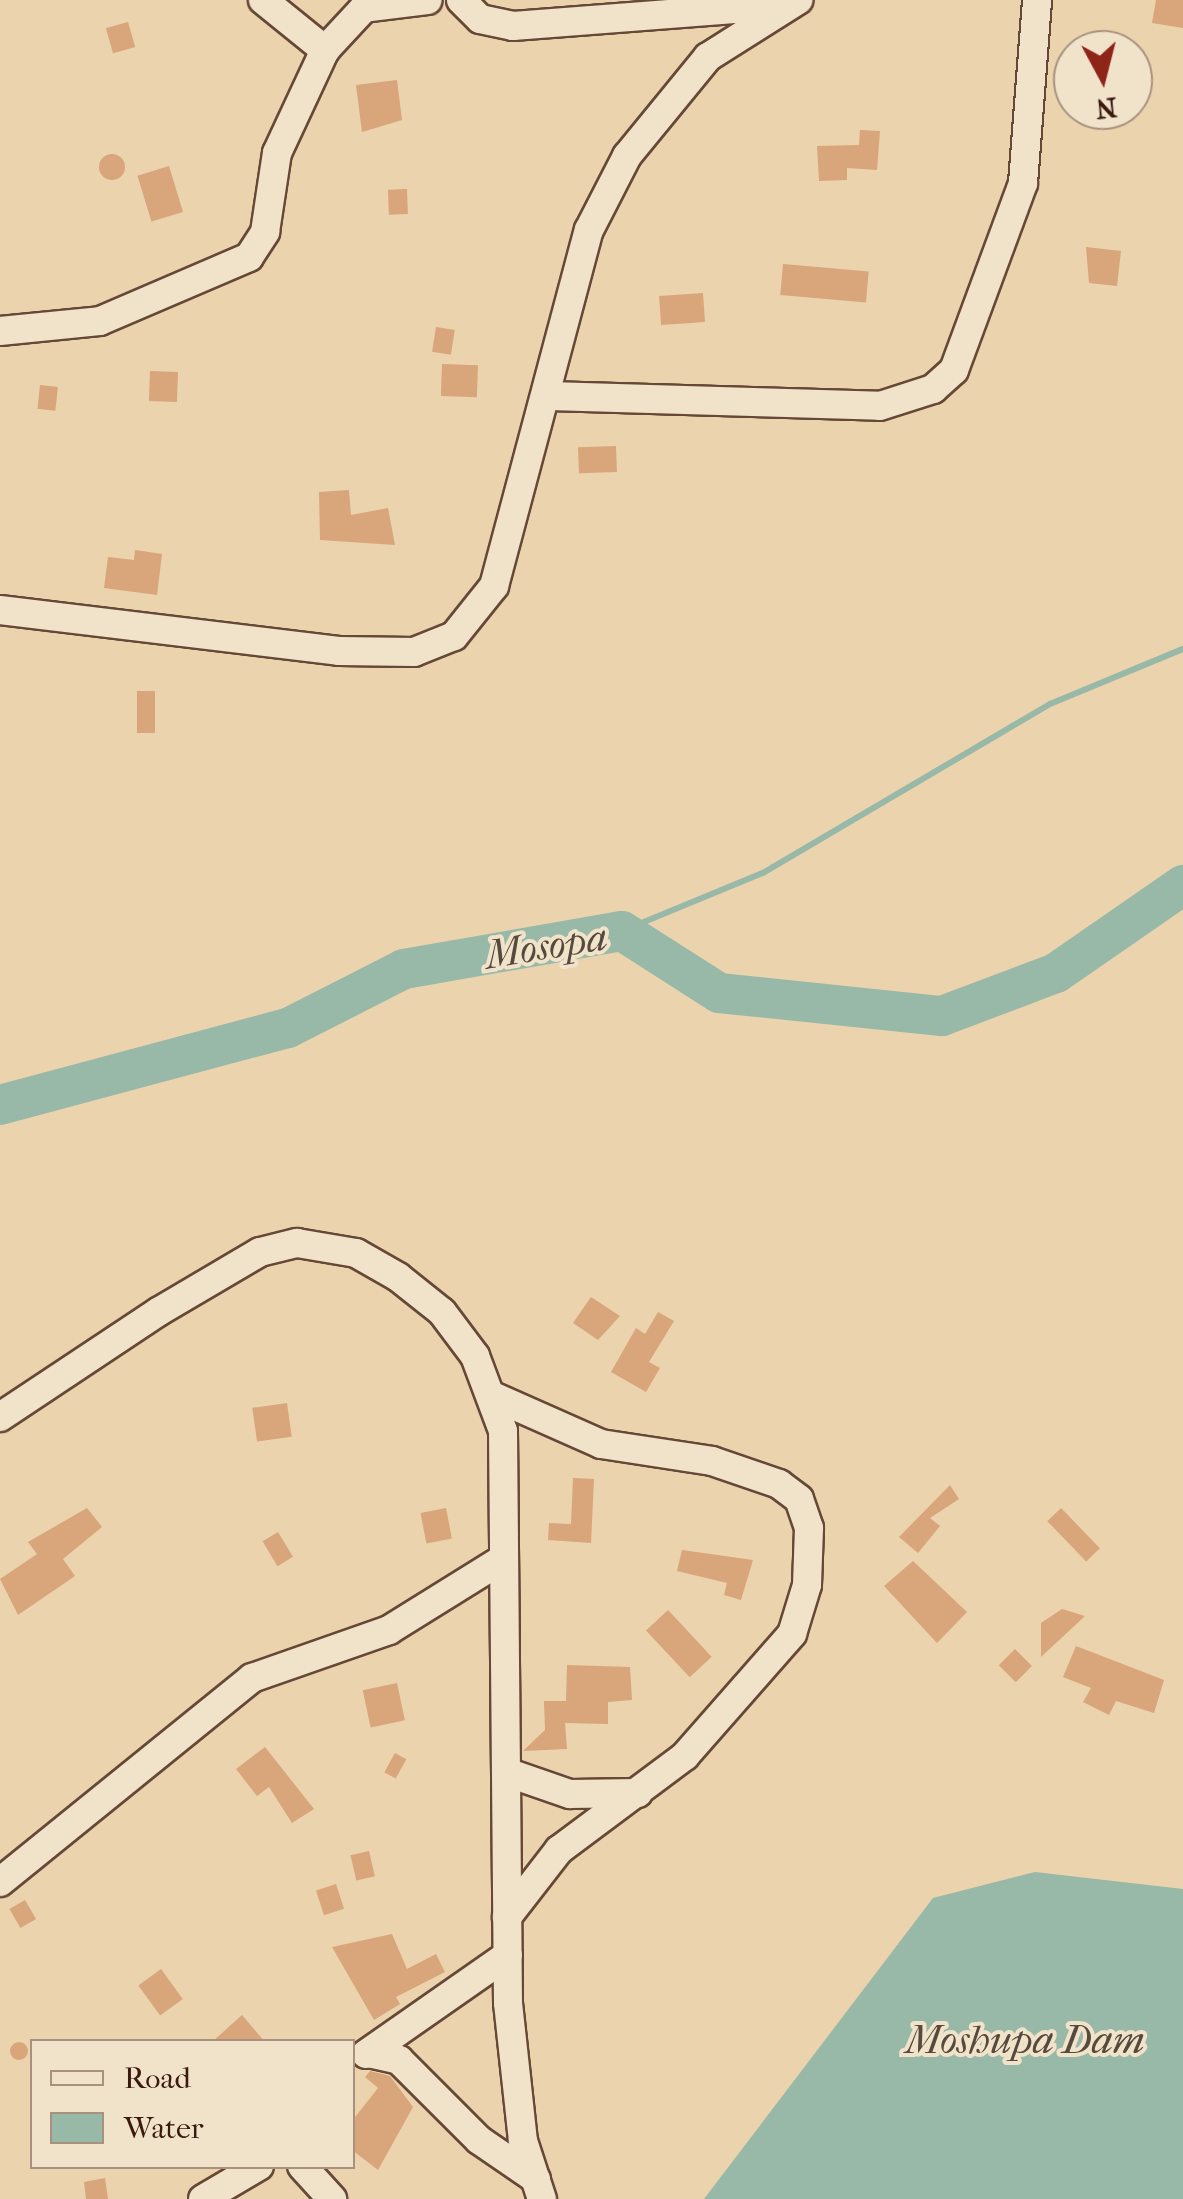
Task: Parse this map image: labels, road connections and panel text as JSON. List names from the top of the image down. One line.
{"water":["Mosopa","Moshupa Dam"],"legend":["Road","Water"],"north":"bottom"}
